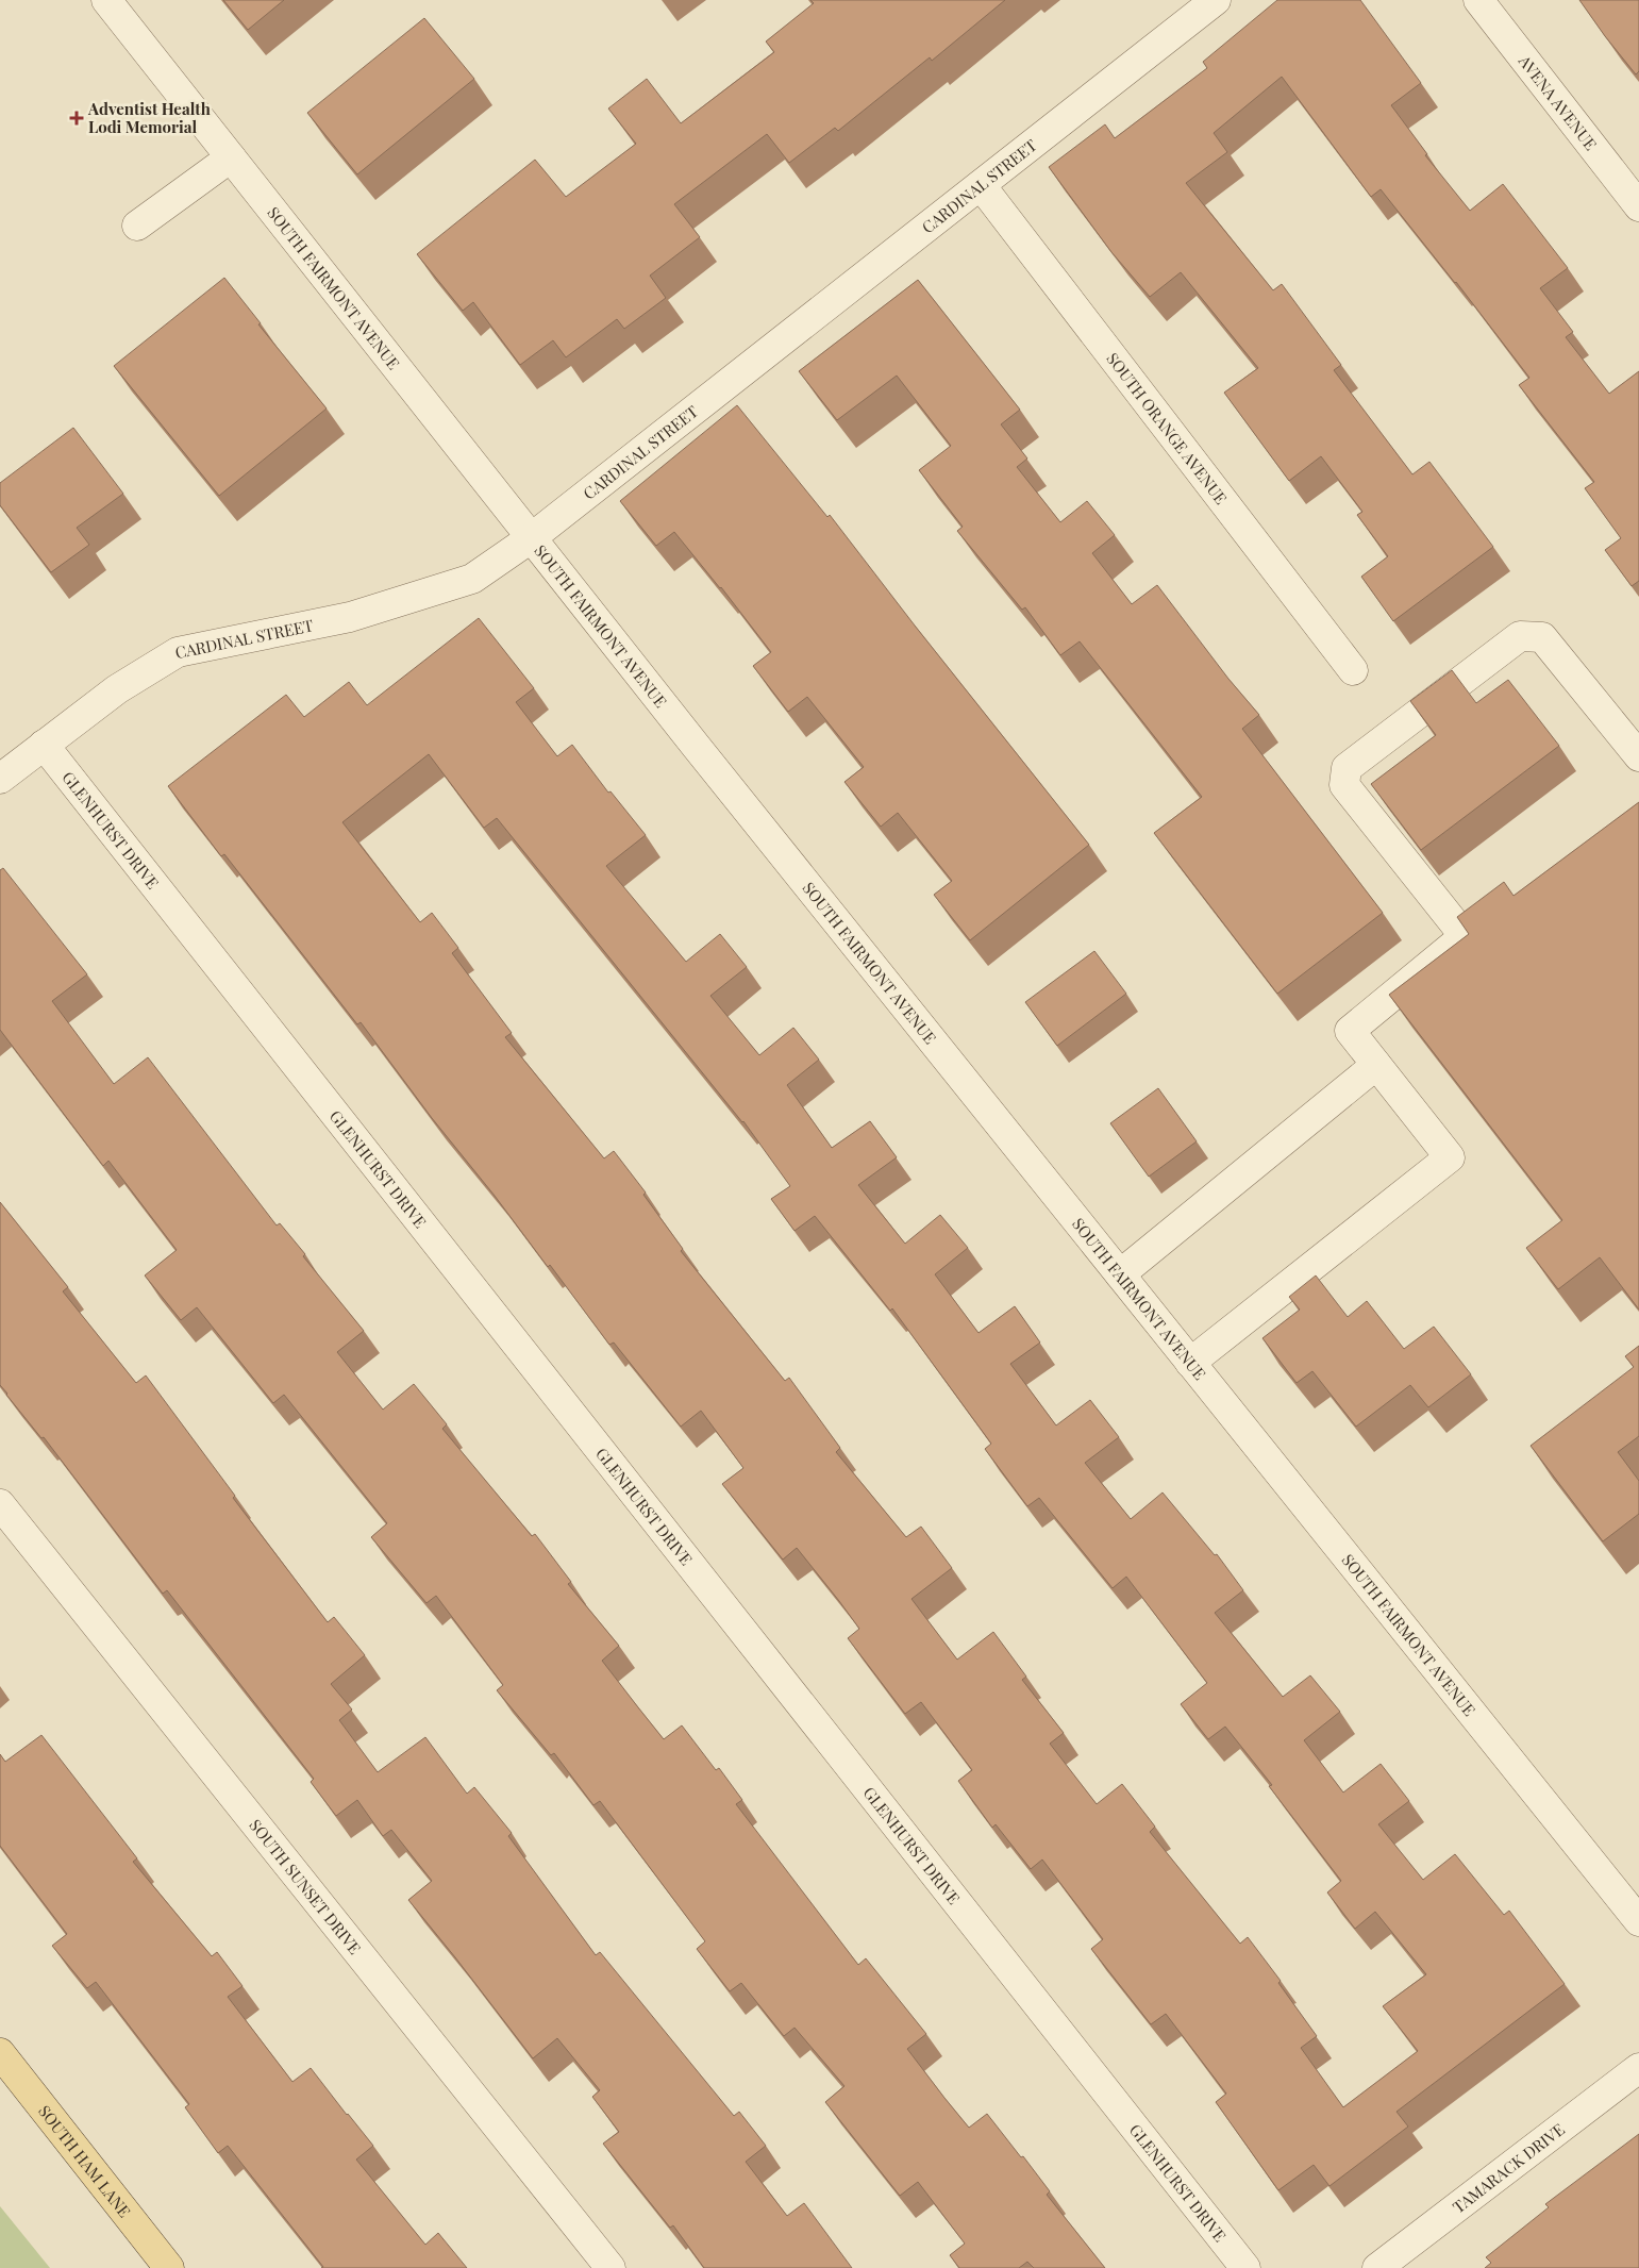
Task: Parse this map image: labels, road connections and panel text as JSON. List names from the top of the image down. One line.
{"streets":{"main road":["SOUTH HAM LANE"],"street":["AVENA AVENUE","CARDINAL STREET","SOUTH FAIRMONT AVENUE","SOUTH ORANGE AVENUE","GLENHURST DRIVE","SOUTH SUNSET DRIVE","TAMARACK DRIVE"]},"crossings":[["CARDINAL STREET","SOUTH FAIRMONT AVENUE"],["CARDINAL STREET","SOUTH ORANGE AVENUE"],["CARDINAL STREET","GLENHURST DRIVE"]],"places":{"health":["Adventist Health Lodi Memorial"]}}
